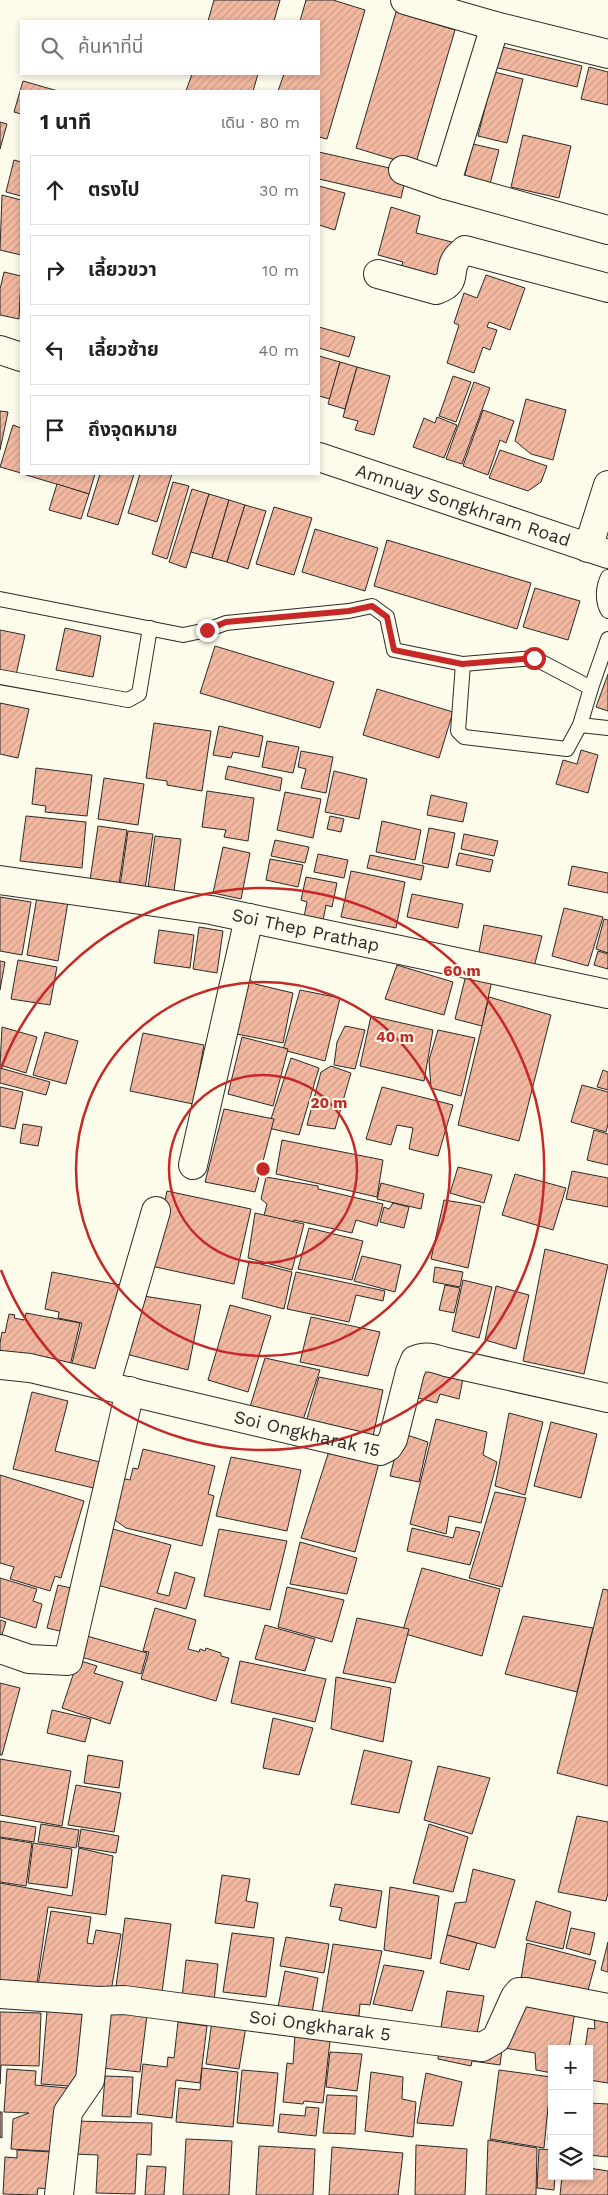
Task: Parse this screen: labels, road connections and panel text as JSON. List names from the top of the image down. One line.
{"streets":{"street":["Amnuay Songkhram Road","Soi Thep Prathap","Soi Ongkharak 15","Soi Ongkharak 5"]},"page":{"search":"ค้นหาที่นี่","heading":["1 นาที","เดิน · 80 m"],"list":[["ตรงไป","30 m"],["เลี้ยวขวา","10 m"],["เลี้ยวซ้าย","40 m"],"ถึงจุดหมาย"],"map_buttons":["+","−"]},"rings":["60 m","40 m","20 m"]}
